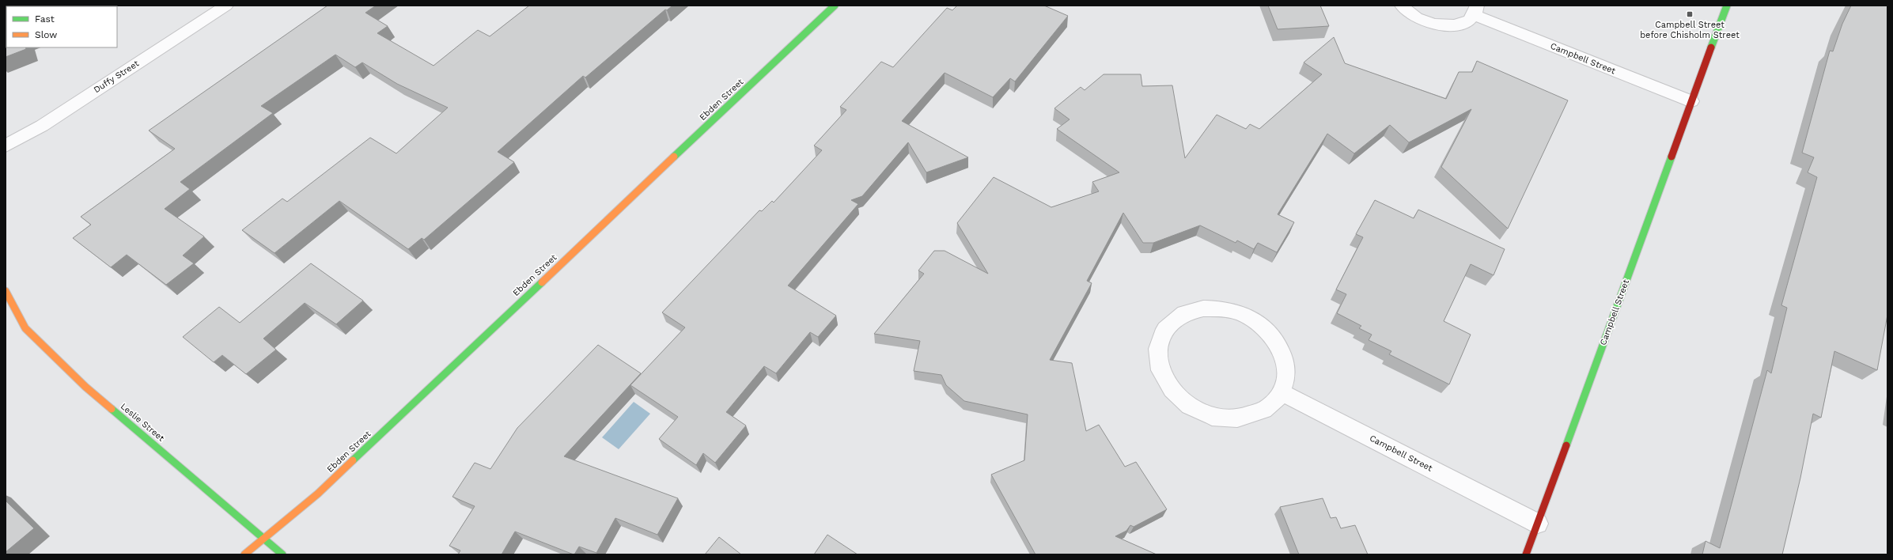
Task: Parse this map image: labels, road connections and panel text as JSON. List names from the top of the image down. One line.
{"streets":{"street":["Campbell Street","Duffy Street","Ebden Street","Leslie Street"]},"crossings":[["Ebden Street","Leslie Street"]],"places":{"transit":["Campbell Street before Chisholm Street"]},"legend":["Fast","Slow"]}
